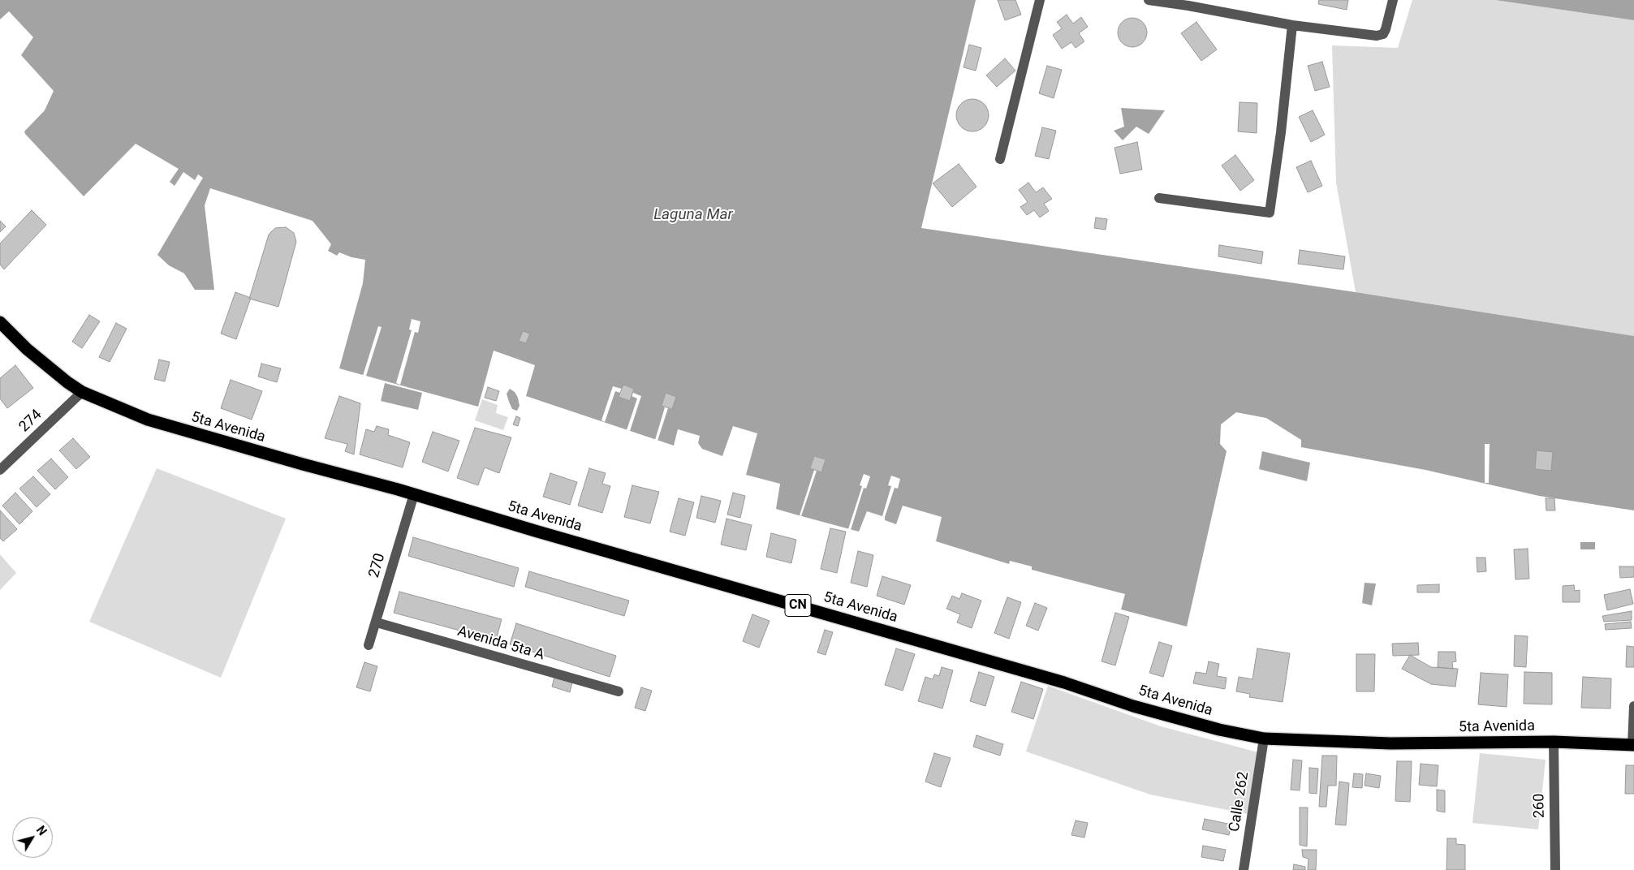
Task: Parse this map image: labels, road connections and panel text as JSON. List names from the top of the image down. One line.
{"streets":{"highway":["5ta Avenida","CN"],"street":["274","270","Avenida 5ta A","Calle 262","260"]},"crossings":[["274","5ta Avenida"],["5ta Avenida","270"],["5ta Avenida","Calle 262"],["5ta Avenida","260"],["270","Avenida 5ta A"]],"water":["Laguna Mar"],"north":"top right"}
